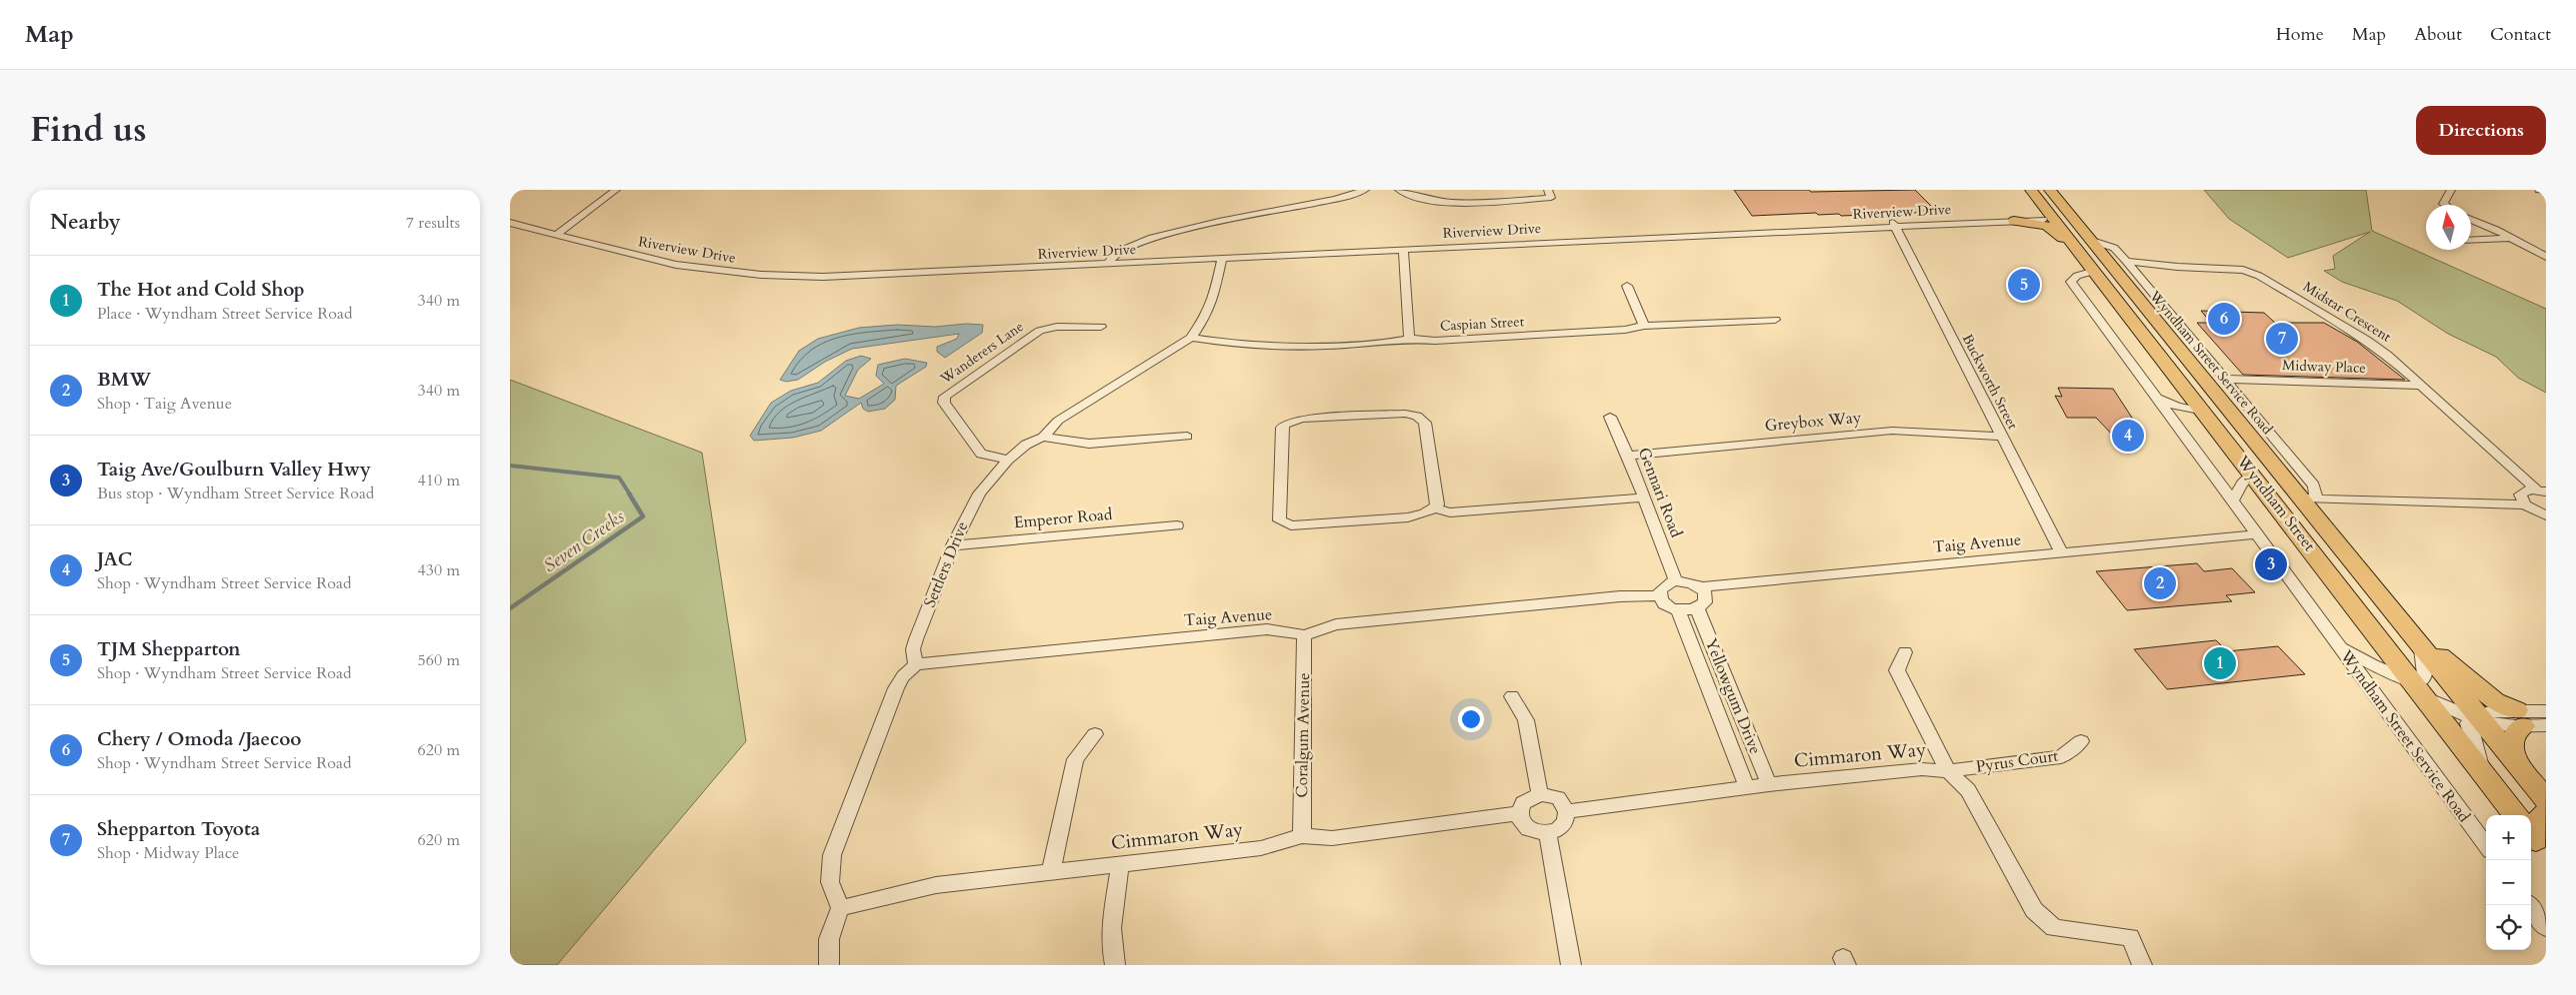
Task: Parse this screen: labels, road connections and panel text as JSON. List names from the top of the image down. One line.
{"streets":{"highway":["Wyndham Street"],"street":["Riverview Drive","Midstar Crescent","Caspian Street","Wanderers Lane","Wyndham Street Service Road","Midway Place","Buckworth Street","Greybox Way","Gennari Road","Emperor Road","Taig Avenue","Settlers Drive","Yellowgum Drive","Coralgum Avenue","Cimmaron Way","Pyrus Court"]},"crossings":[["Riverview Drive","Buckworth Street"],["Riverview Drive","Wyndham Street"],["Riverview Drive","Settlers Drive"],["Midstar Crescent","Wyndham Street Service Road"],["Midstar Crescent","Midway Place"],["Caspian Street","Settlers Drive"],["Wanderers Lane","Settlers Drive"],["Wyndham Street Service Road","Midway Place"],["Wyndham Street Service Road","Wyndham Street"],["Wyndham Street Service Road","Taig Avenue"],["Buckworth Street","Greybox Way"],["Buckworth Street","Taig Avenue"],["Greybox Way","Gennari Road"],["Gennari Road","Taig Avenue"],["Gennari Road","Yellowgum Drive"],["Emperor Road","Settlers Drive"],["Taig Avenue","Settlers Drive"],["Taig Avenue","Yellowgum Drive"],["Taig Avenue","Coralgum Avenue"],["Yellowgum Drive","Cimmaron Way"],["Coralgum Avenue","Cimmaron Way"],["Cimmaron Way","Pyrus Court"]],"water":["Seven Creeks"],"north":"top","page":{"header":"Map","nav":["Home","Map","About","Contact"],"title":"Find us","buttons":"Directions","heading":["Nearby","7 results"],"list":[{"mark":"1","name":"The Hot and Cold Shop","note":"Place · Wyndham Street Service Road","value":"340 m"},{"mark":"2","name":"BMW","note":"Shop · Taig Avenue","value":"340 m"},{"mark":"3","name":"Taig Ave/Goulburn Valley Hwy","note":"Bus stop · Wyndham Street Service Road","value":"410 m"},{"mark":"4","name":"JAC","note":"Shop · Wyndham Street Service Road","value":"430 m"},{"mark":"5","name":"TJM Shepparton","note":"Shop · Wyndham Street Service Road","value":"560 m"},{"mark":"6","name":"Chery / Omoda /Jaecoo","note":"Shop · Wyndham Street Service Road","value":"620 m"},{"mark":"7","name":"Shepparton Toyota","note":"Shop · Midway Place","value":"620 m"}],"pins":["5","6","7","4","3","2","1"],"map_buttons":["+","−"]}}
